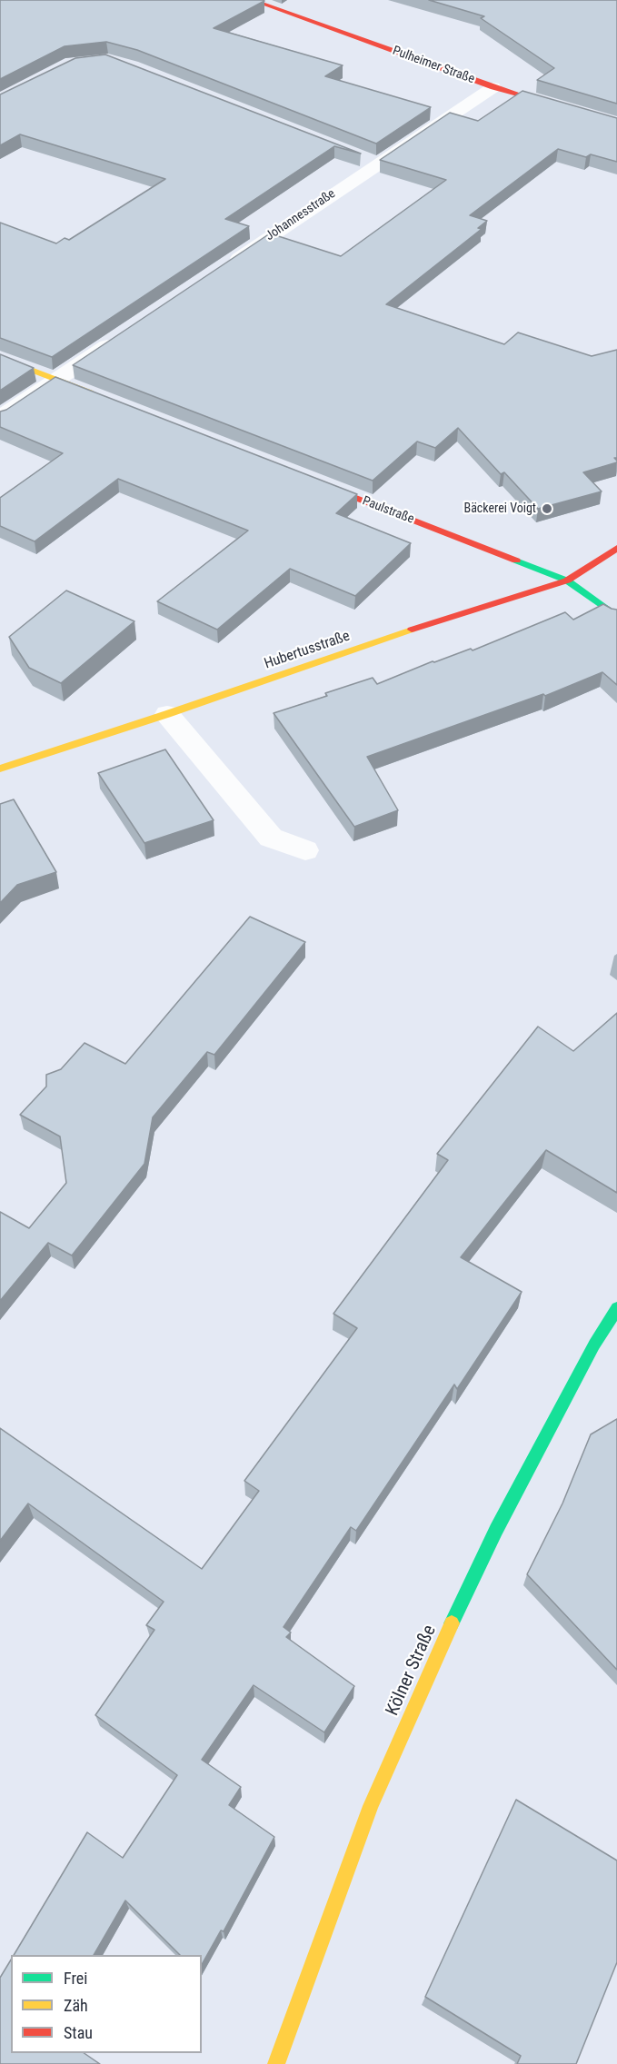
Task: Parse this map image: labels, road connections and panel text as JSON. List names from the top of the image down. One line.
{"streets":{"street":["Pulheimer Straße","Johannesstraße","Paulstraße","Hubertusstraße","Kölner Straße"]},"crossings":[["Pulheimer Straße","Johannesstraße"],["Paulstraße","Hubertusstraße"]],"places":["Bäckerei Voigt"],"legend":["Frei","Zäh","Stau"]}
